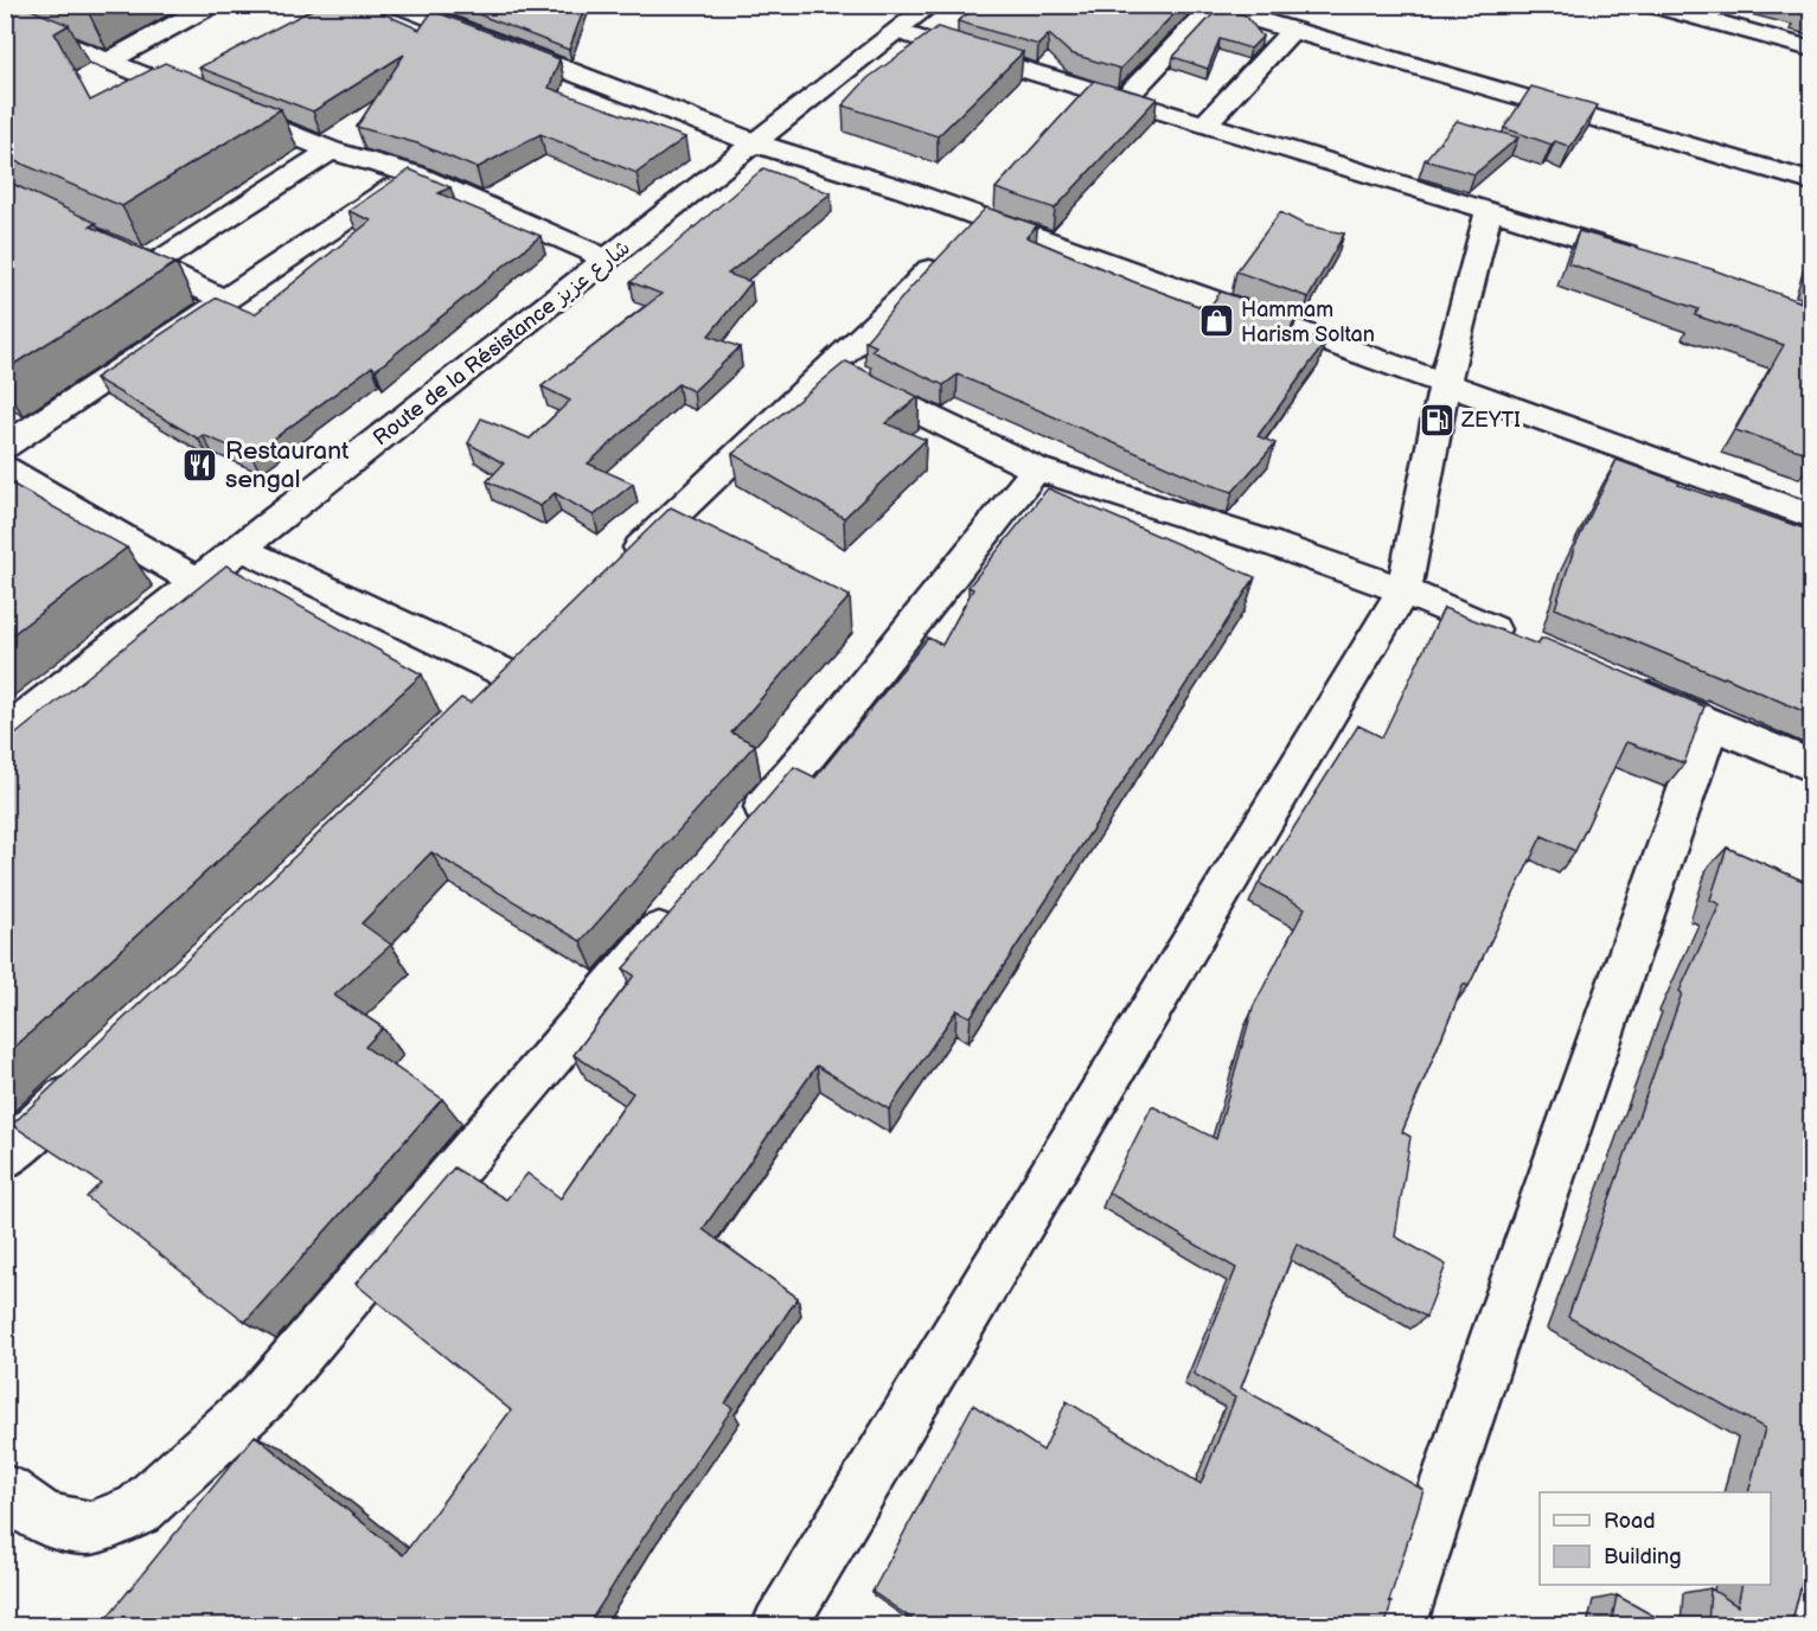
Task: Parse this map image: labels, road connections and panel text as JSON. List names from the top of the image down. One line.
{"streets":{"street":["Route de la Résistance شارع عزيز"]},"places":{"shop":["Hammam Harism Soltan"],"fuel station":["ZEYTI"],"restaurant":["Restaurant sengal"]},"legend":["Road","Building"]}
